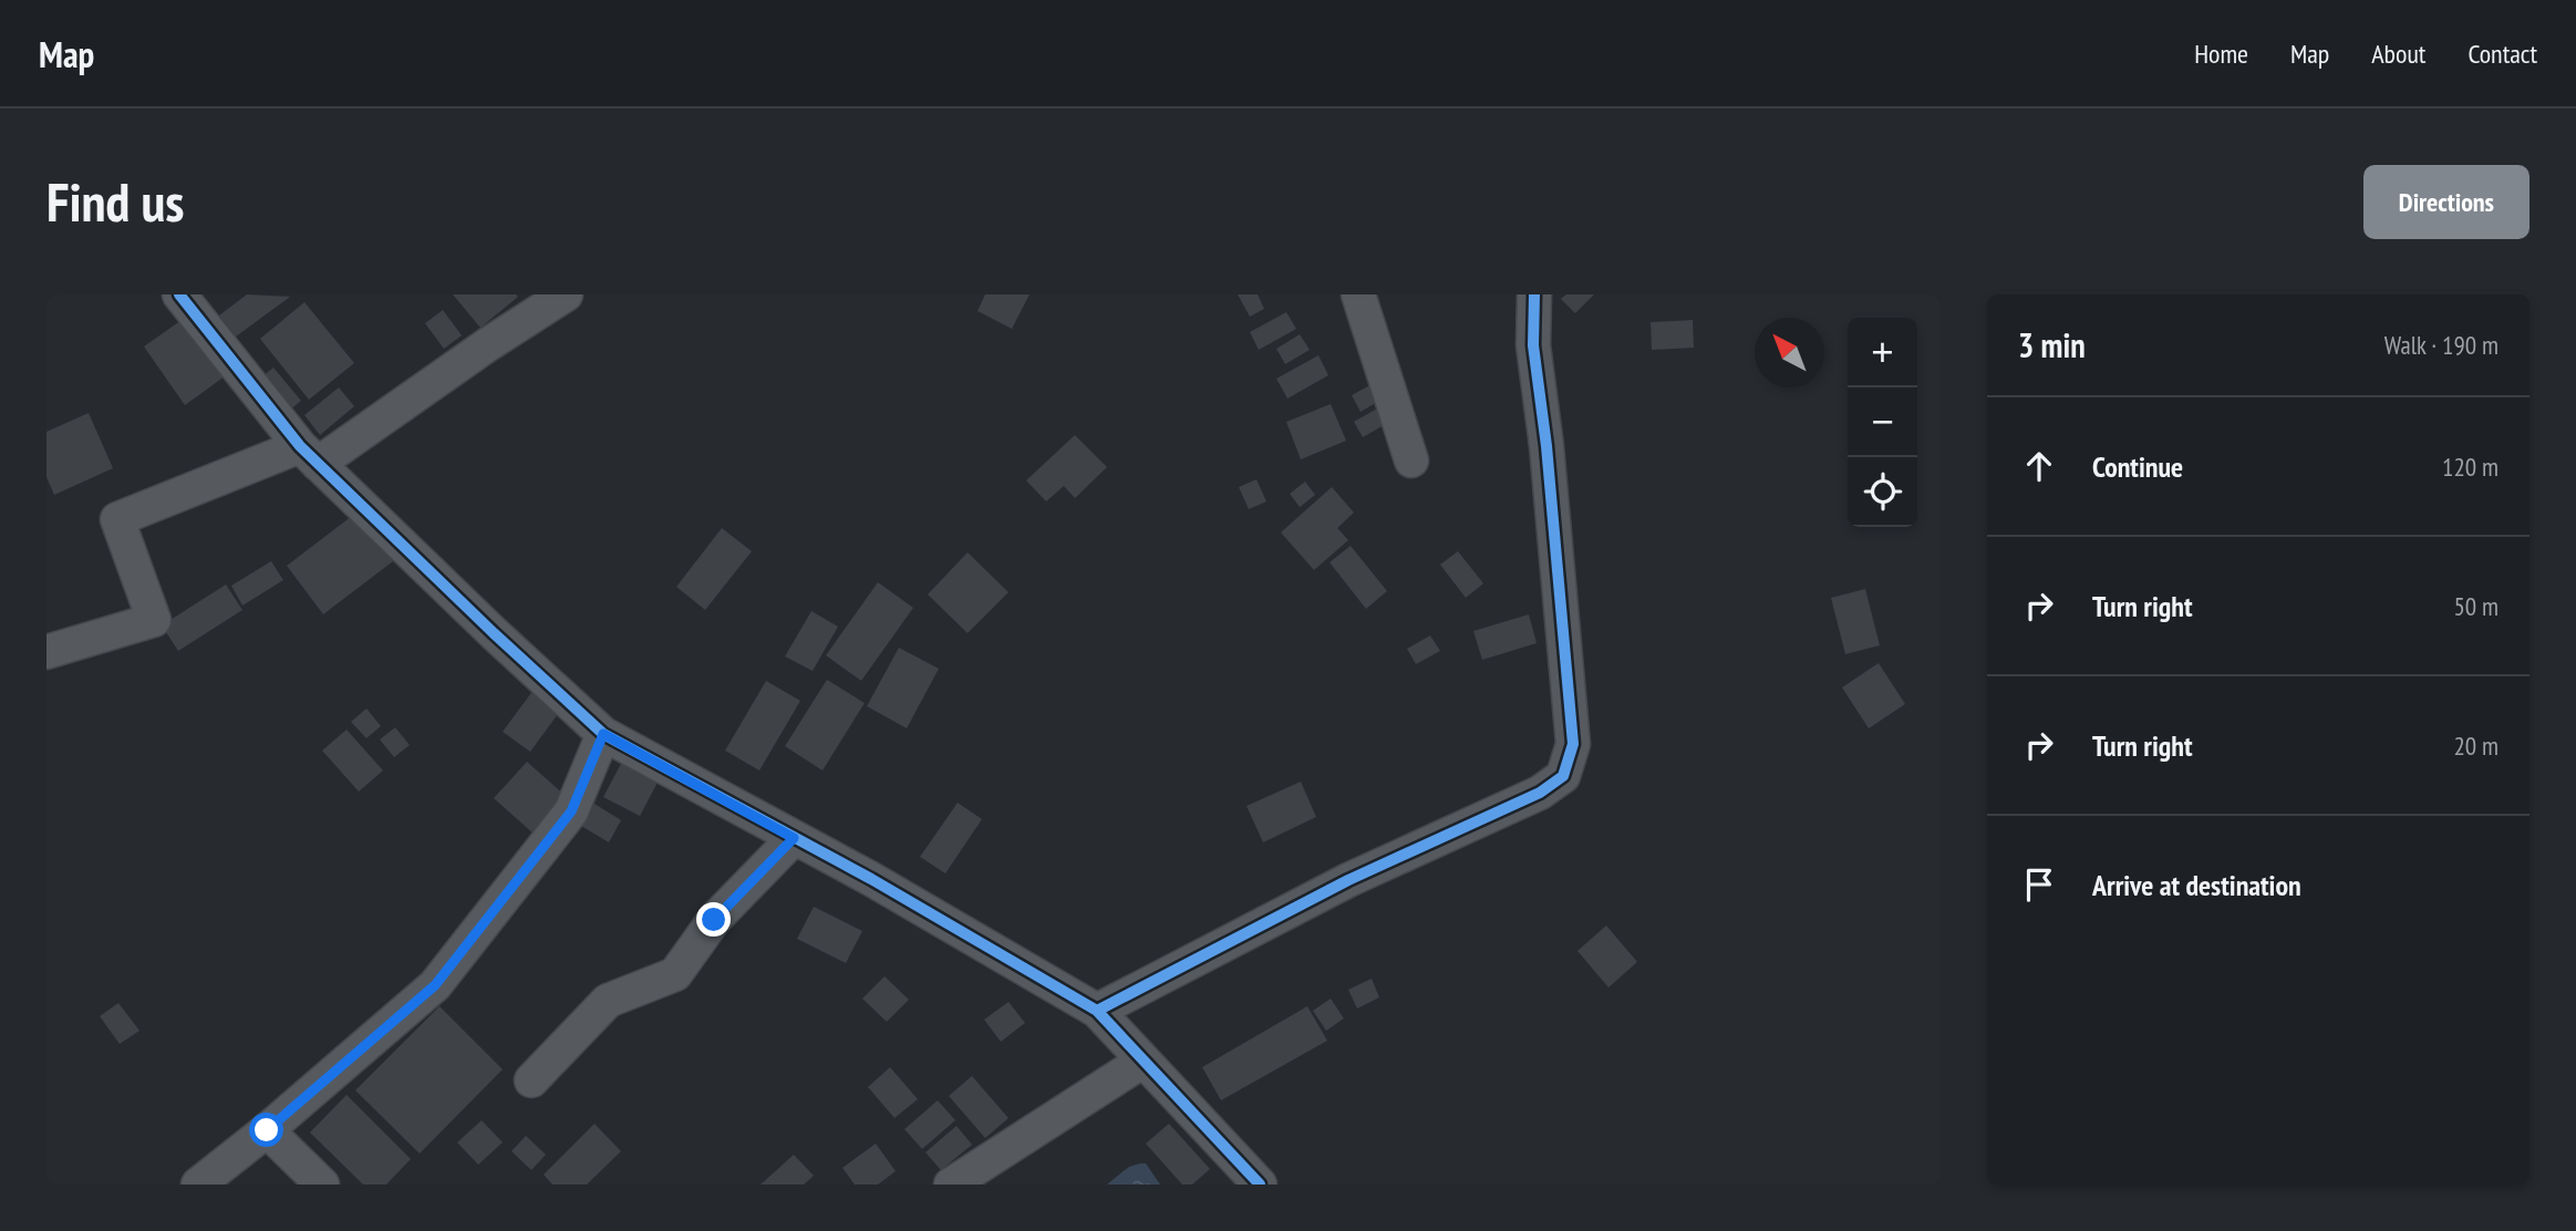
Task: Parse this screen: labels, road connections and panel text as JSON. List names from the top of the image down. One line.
{"north":"top left","page":{"header":"Map","nav":["Home","Map","About","Contact"],"buttons":"Directions","title":"Find us","heading":["3 min","Walk · 190 m"],"map_buttons":["+","−"],"list":[["Continue","120 m"],["Turn right","50 m"],["Turn right","20 m"],"Arrive at destination"]}}
